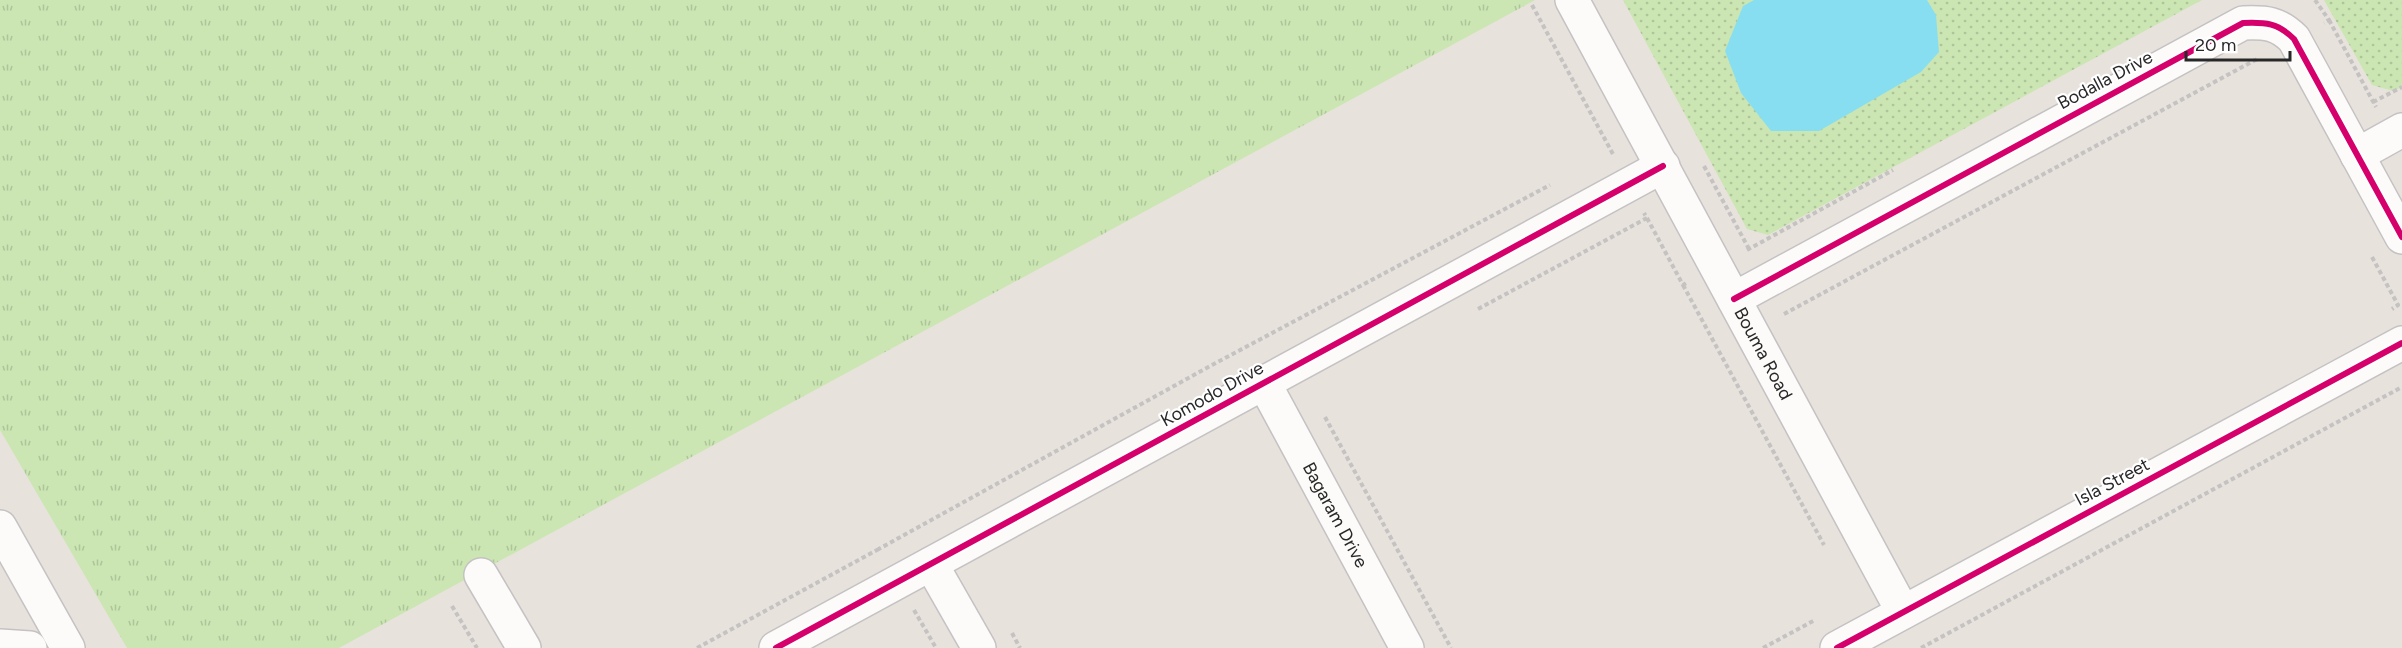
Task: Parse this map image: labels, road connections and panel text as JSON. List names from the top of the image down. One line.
{"streets":{"street":["Bodalla Drive","Bouma Road","Komodo Drive","Isla Street","Bagaram Drive"]},"crossings":[["Bodalla Drive","Bouma Road"],["Bouma Road","Komodo Drive"],["Bouma Road","Isla Street"],["Komodo Drive","Bagaram Drive"]],"scale_bar":"20 m"}
